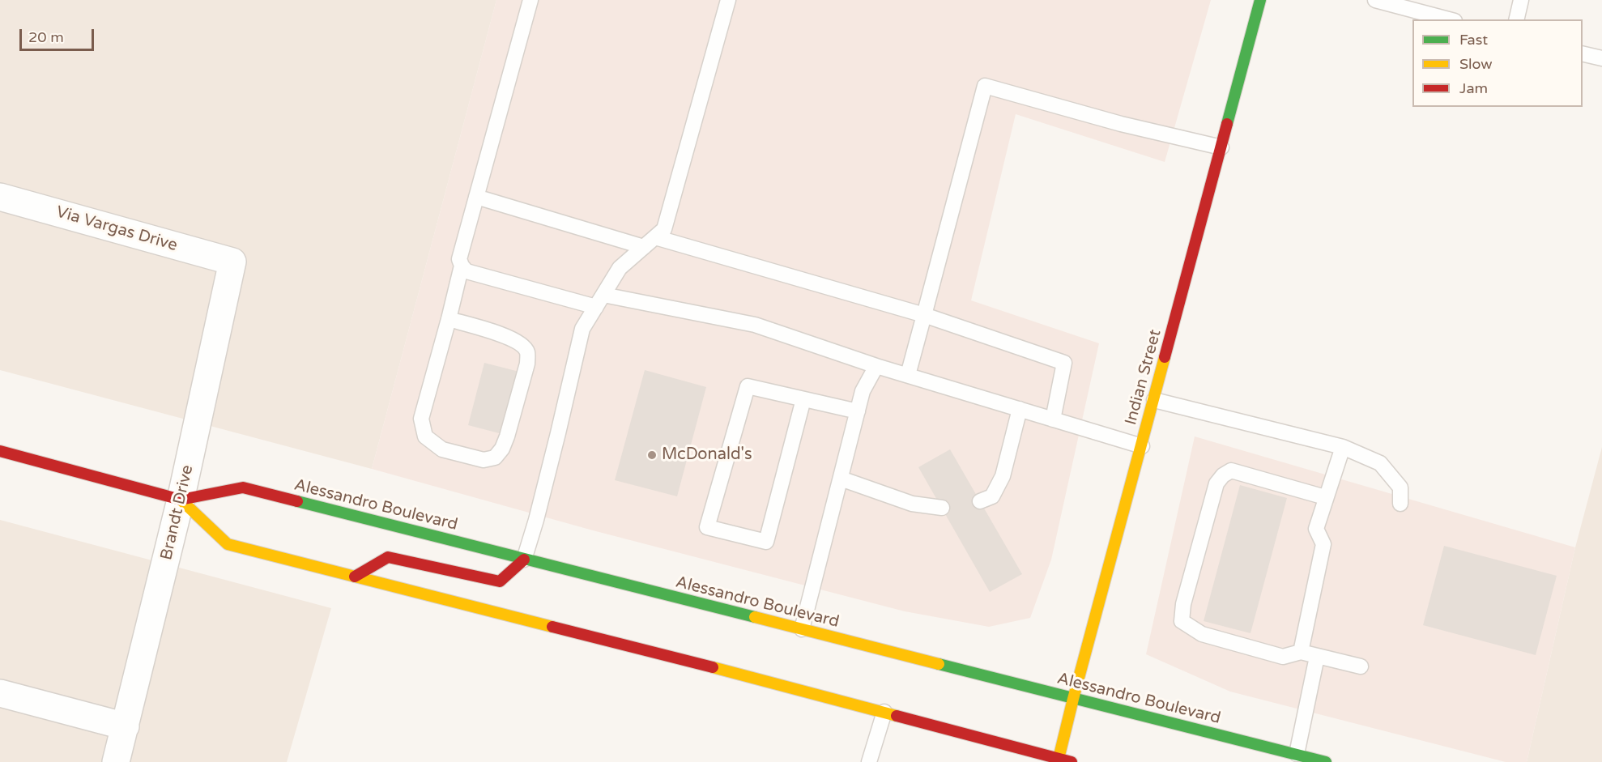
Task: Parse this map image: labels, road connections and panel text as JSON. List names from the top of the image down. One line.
{"streets":{"main road":["Indian Street","Alessandro Boulevard"],"street":["Via Vargas Drive","Brandt Drive"]},"crossings":[["Via Vargas Drive","Brandt Drive"],["Indian Street","Alessandro Boulevard"],["Alessandro Boulevard","Brandt Drive"]],"places":["McDonald's"],"legend":["Fast","Slow","Jam"],"scale_bar":"20 m"}
